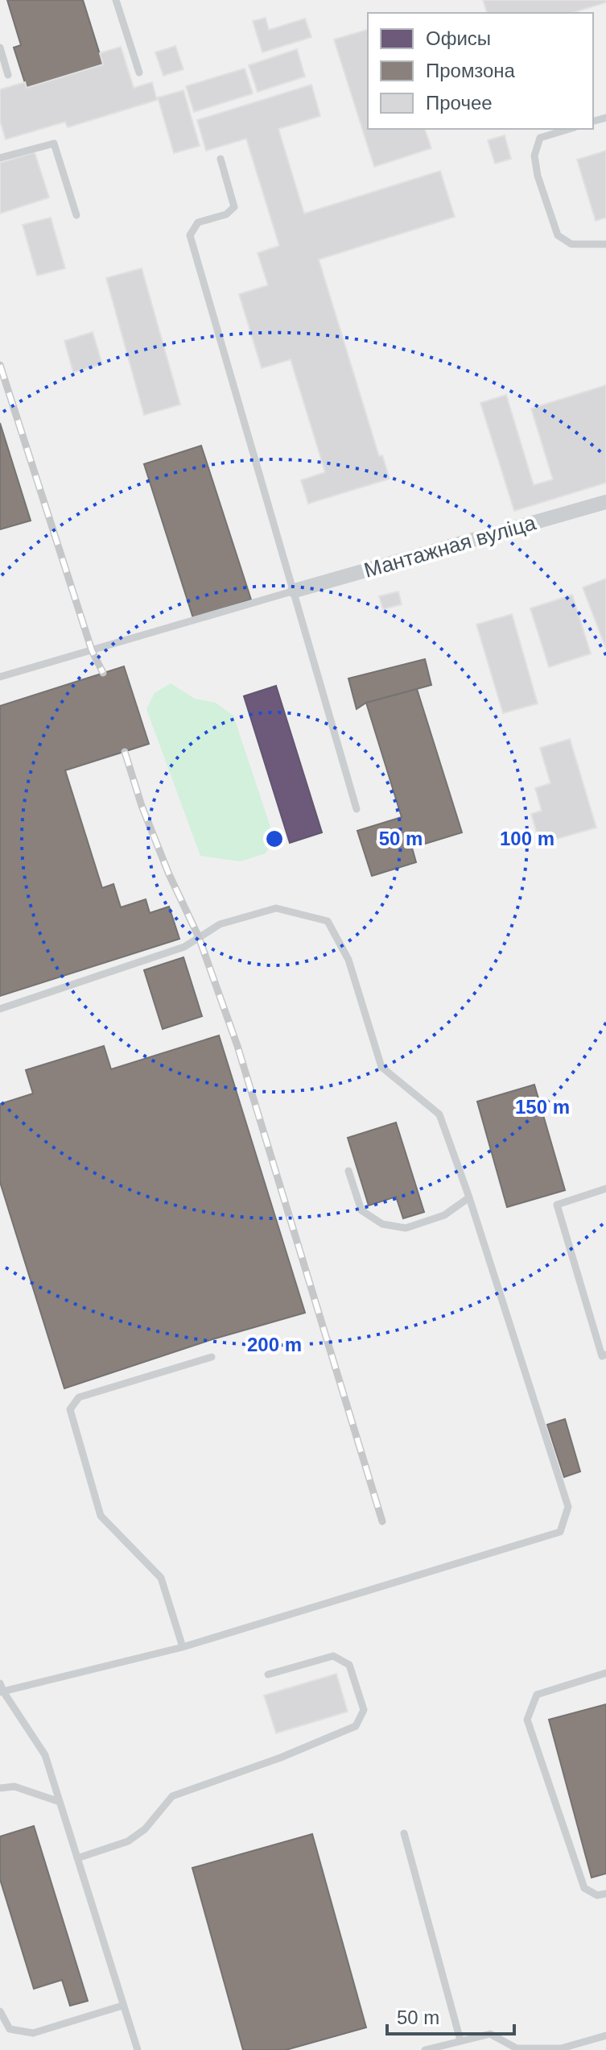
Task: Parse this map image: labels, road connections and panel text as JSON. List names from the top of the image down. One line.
{"streets":{"street":["Мантажная вуліца"]},"legend":["Офисы","Промзона","Прочее"],"scale_bar":"50 m","rings":["50 m","100 m","150 m","200 m"]}
